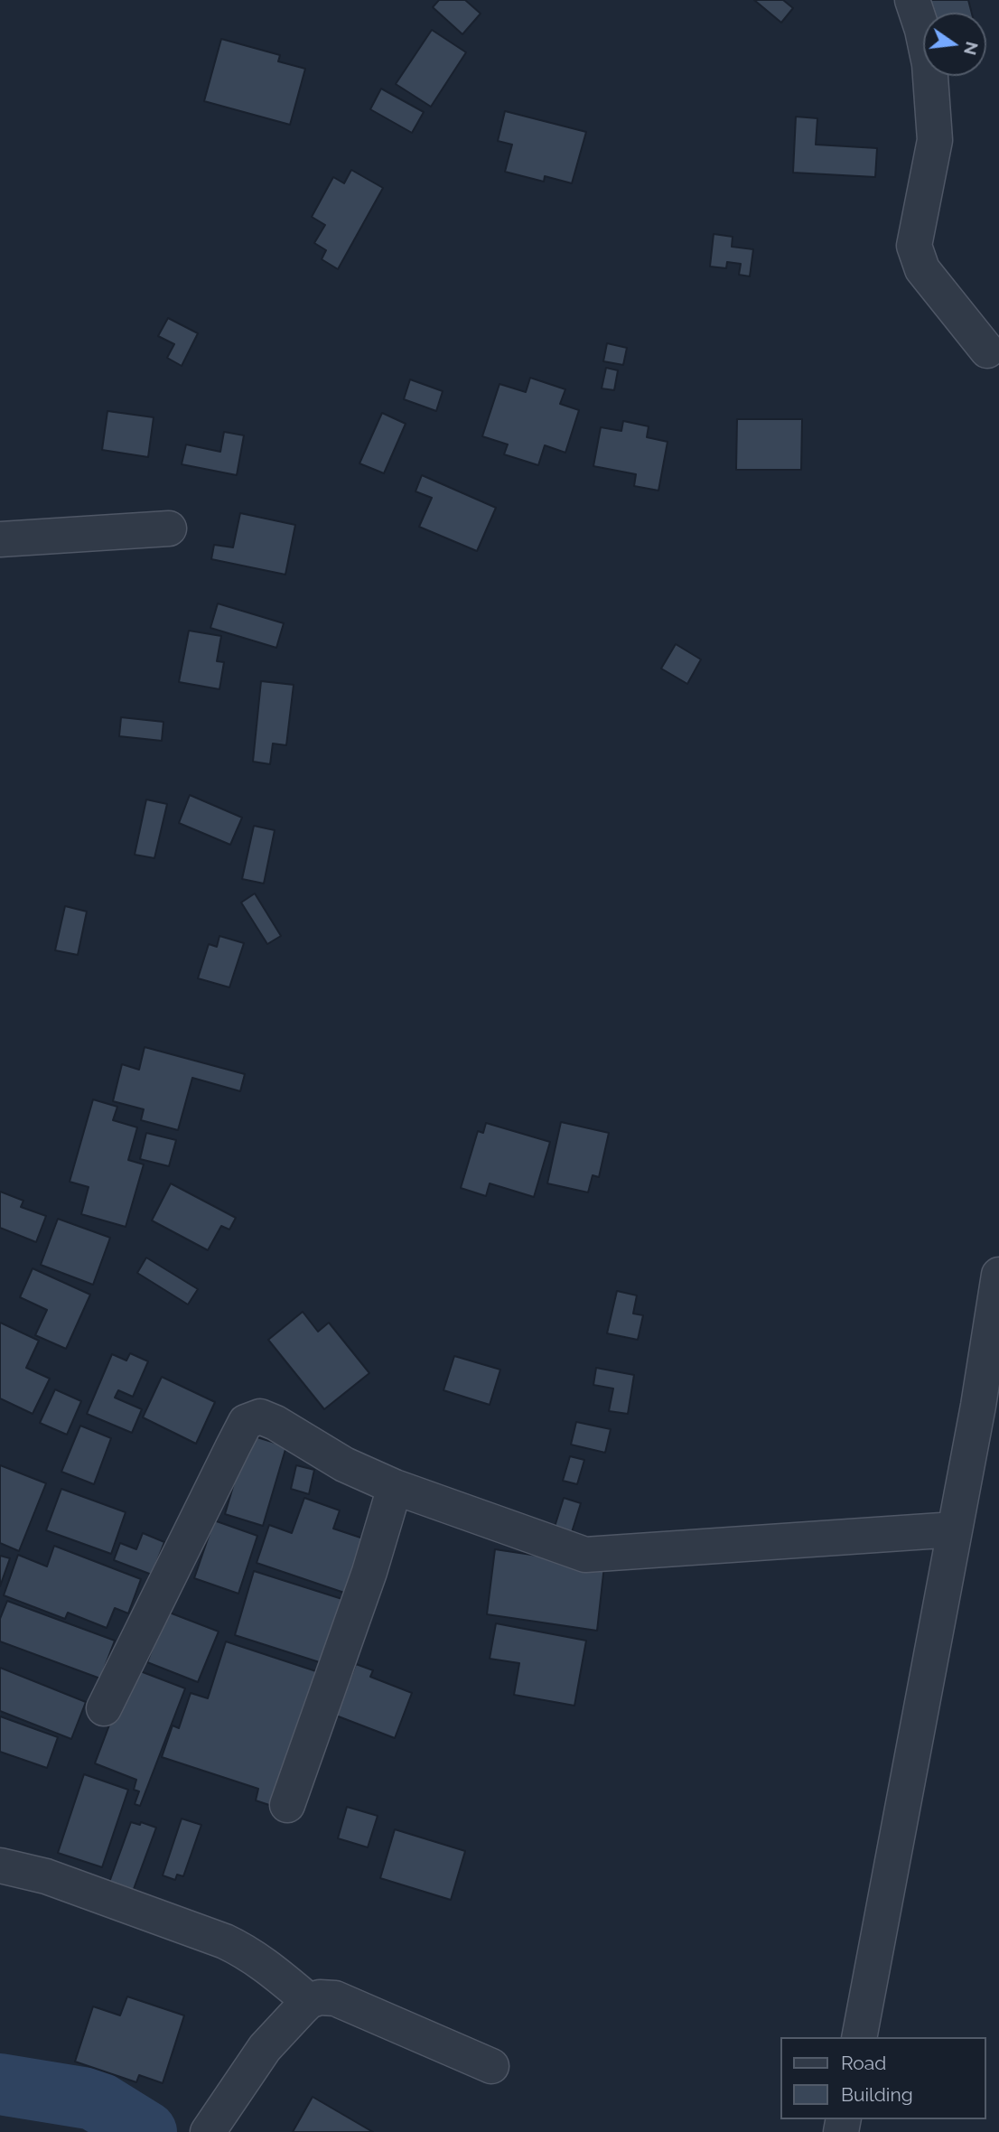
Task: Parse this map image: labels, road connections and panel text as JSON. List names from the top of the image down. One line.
{"legend":["Road","Building"],"north":"right"}
